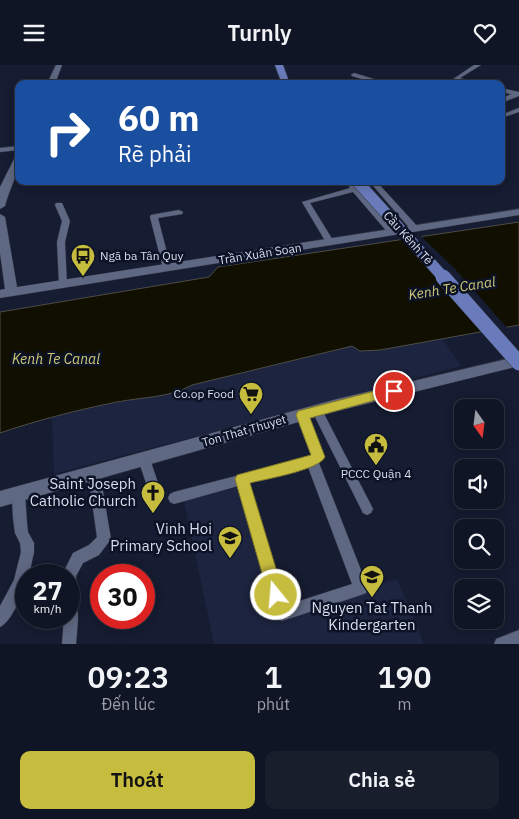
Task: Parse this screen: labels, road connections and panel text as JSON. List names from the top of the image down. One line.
{"streets":{"main road":["Cầu Kênh Tẻ","Trần Xuân Soạn","Ton That Thuyet"]},"crossings":[["Cầu Kênh Tẻ","Ton That Thuyet"]],"water":["Kenh Te Canal"],"places":{"bus stop":["Ngã ba Tân Quy"],"supermarket":["Co.op Food"],"public building":["PCCC Quận 4"],"church":["Saint Joseph Catholic Church"],"school or university":["Vinh Hoi Primary School","Nguyen Tat Thanh Kindergarten"]},"north":"bottom","page":{"header":"Turnly","turn":["60 m","Rẽ phải"],"speed":"27 km/h","limit":"30","eta":["09:23","Đến lúc","1","phút","190","m"],"buttons":["Thoát","Chia sẻ"]}}
